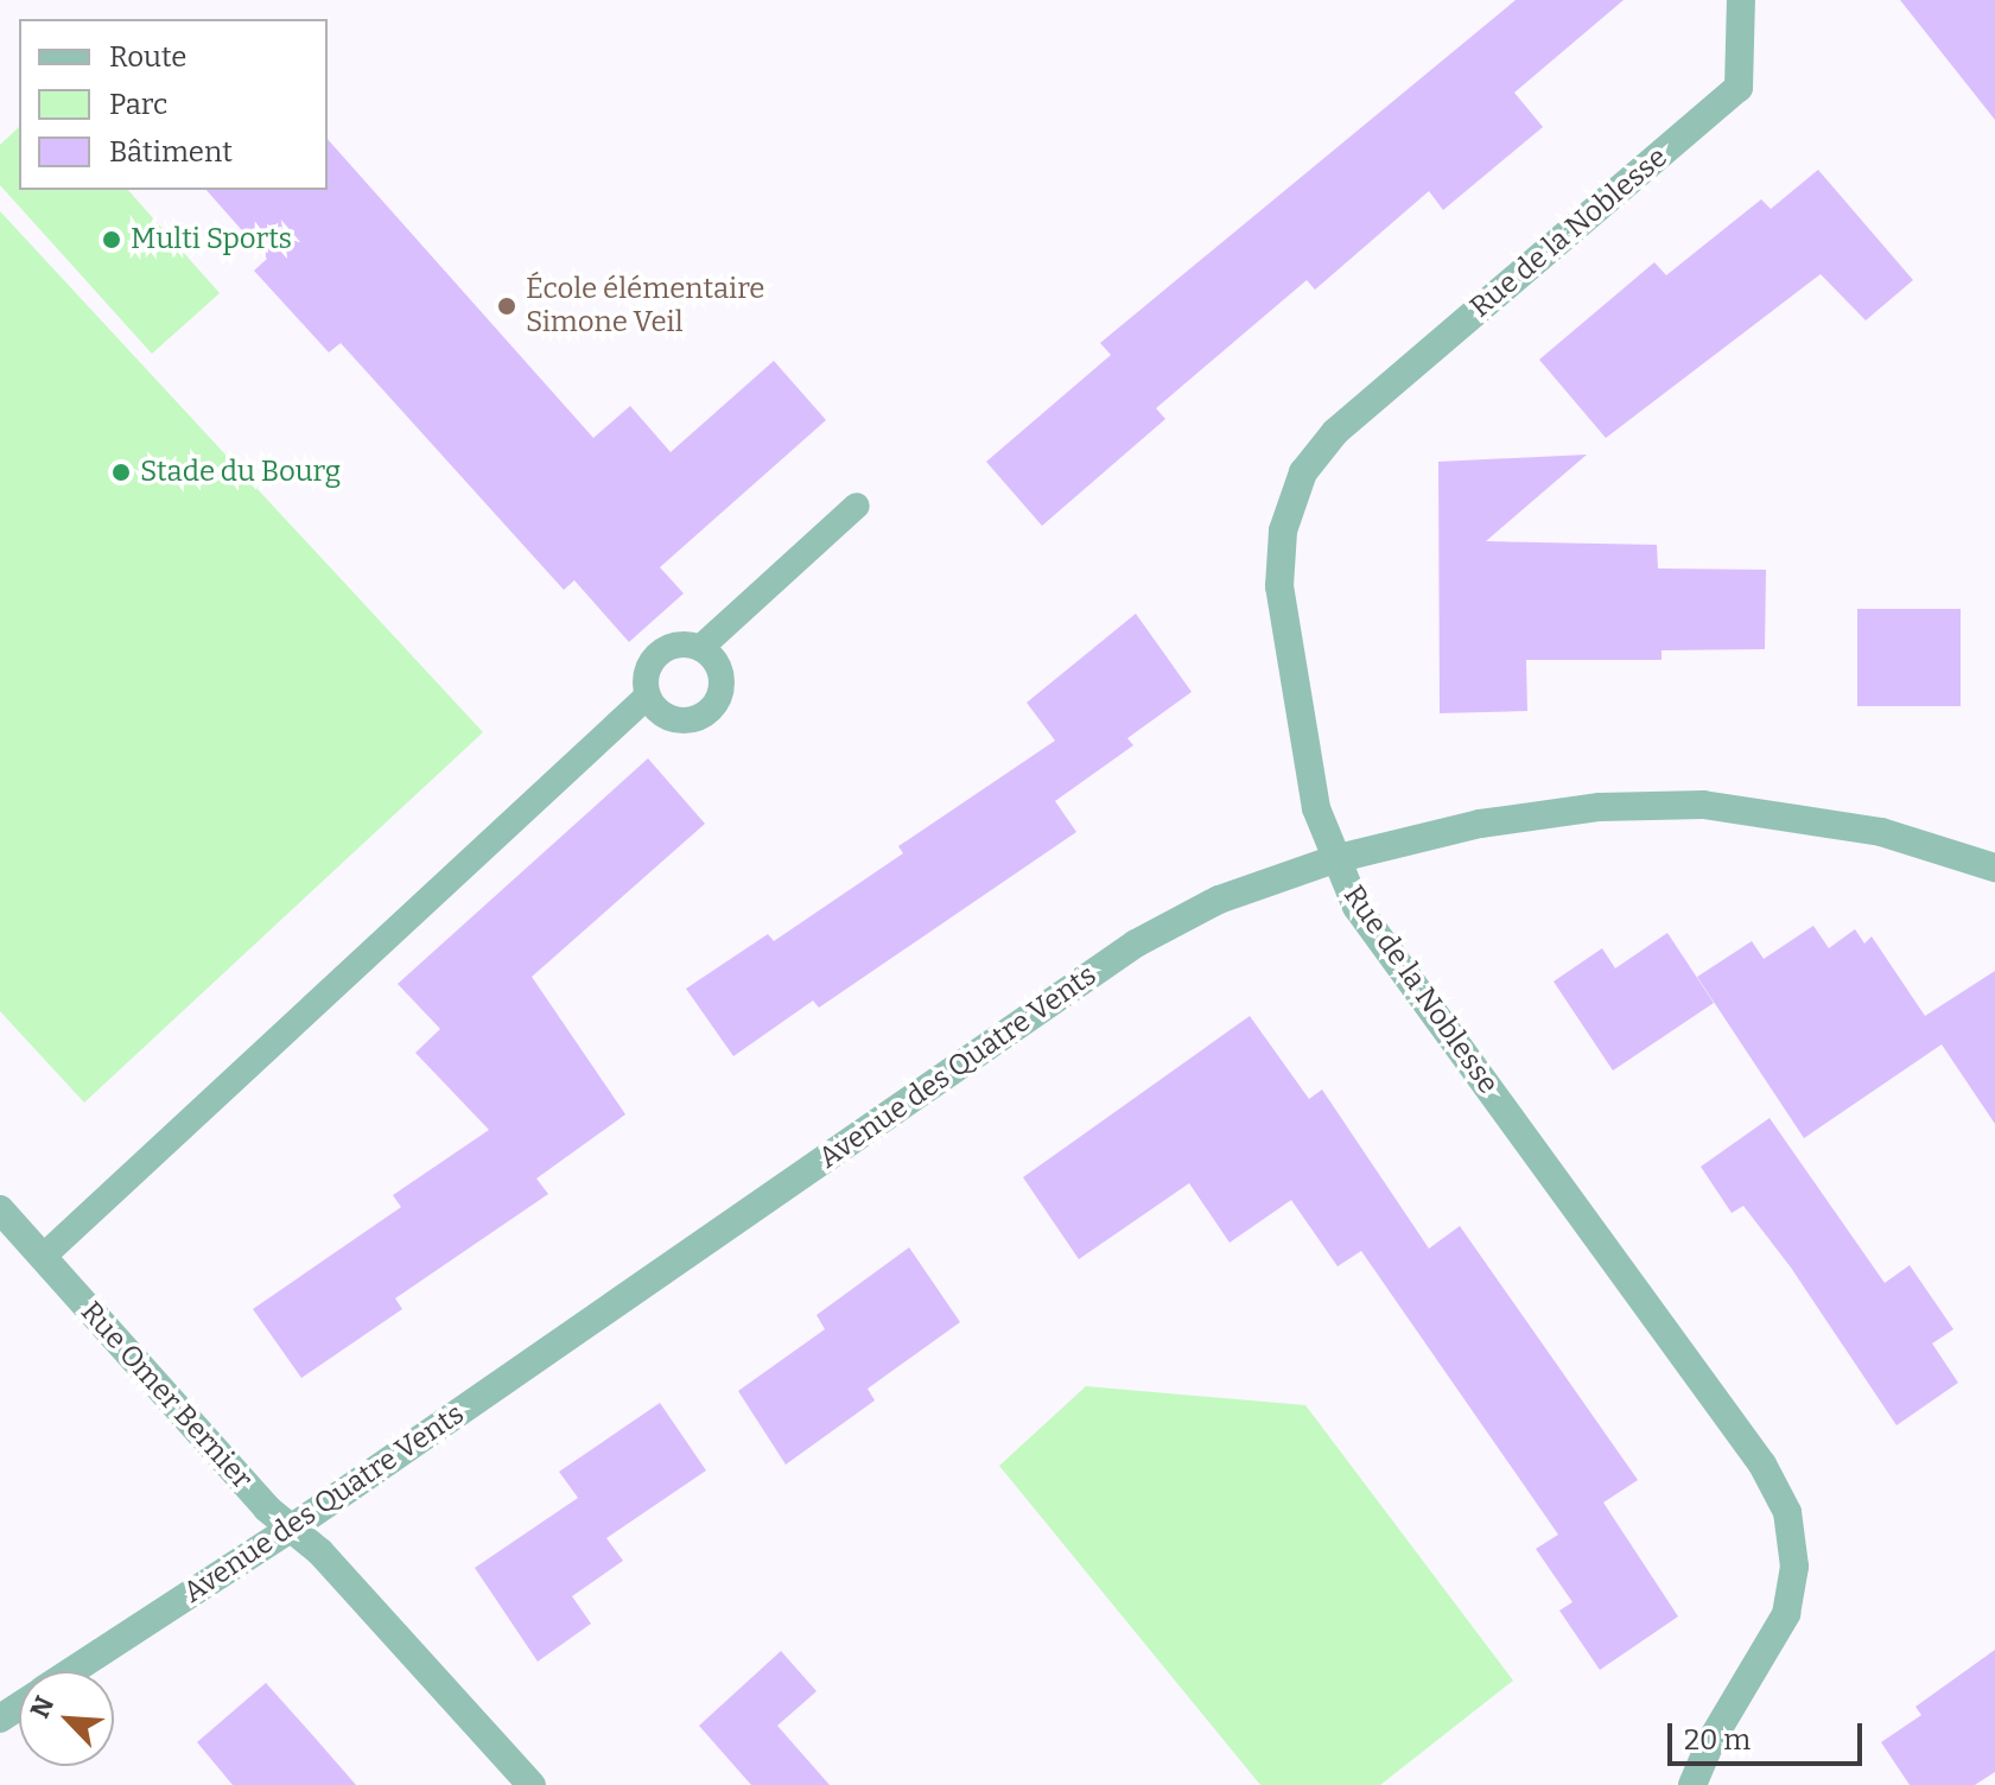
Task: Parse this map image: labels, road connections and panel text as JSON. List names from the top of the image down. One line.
{"streets":{"street":["Rue de la Noblesse","Avenue des Quatre Vents","Rue Omer Bernier"]},"crossings":[["Rue de la Noblesse","Avenue des Quatre Vents"],["Avenue des Quatre Vents","Rue Omer Bernier"]],"places":["Multi Sports","École élémentaire Simone Veil","Stade du Bourg"],"legend":["Route","Parc","Bâtiment"],"scale_bar":"20 m","north":"top left"}
